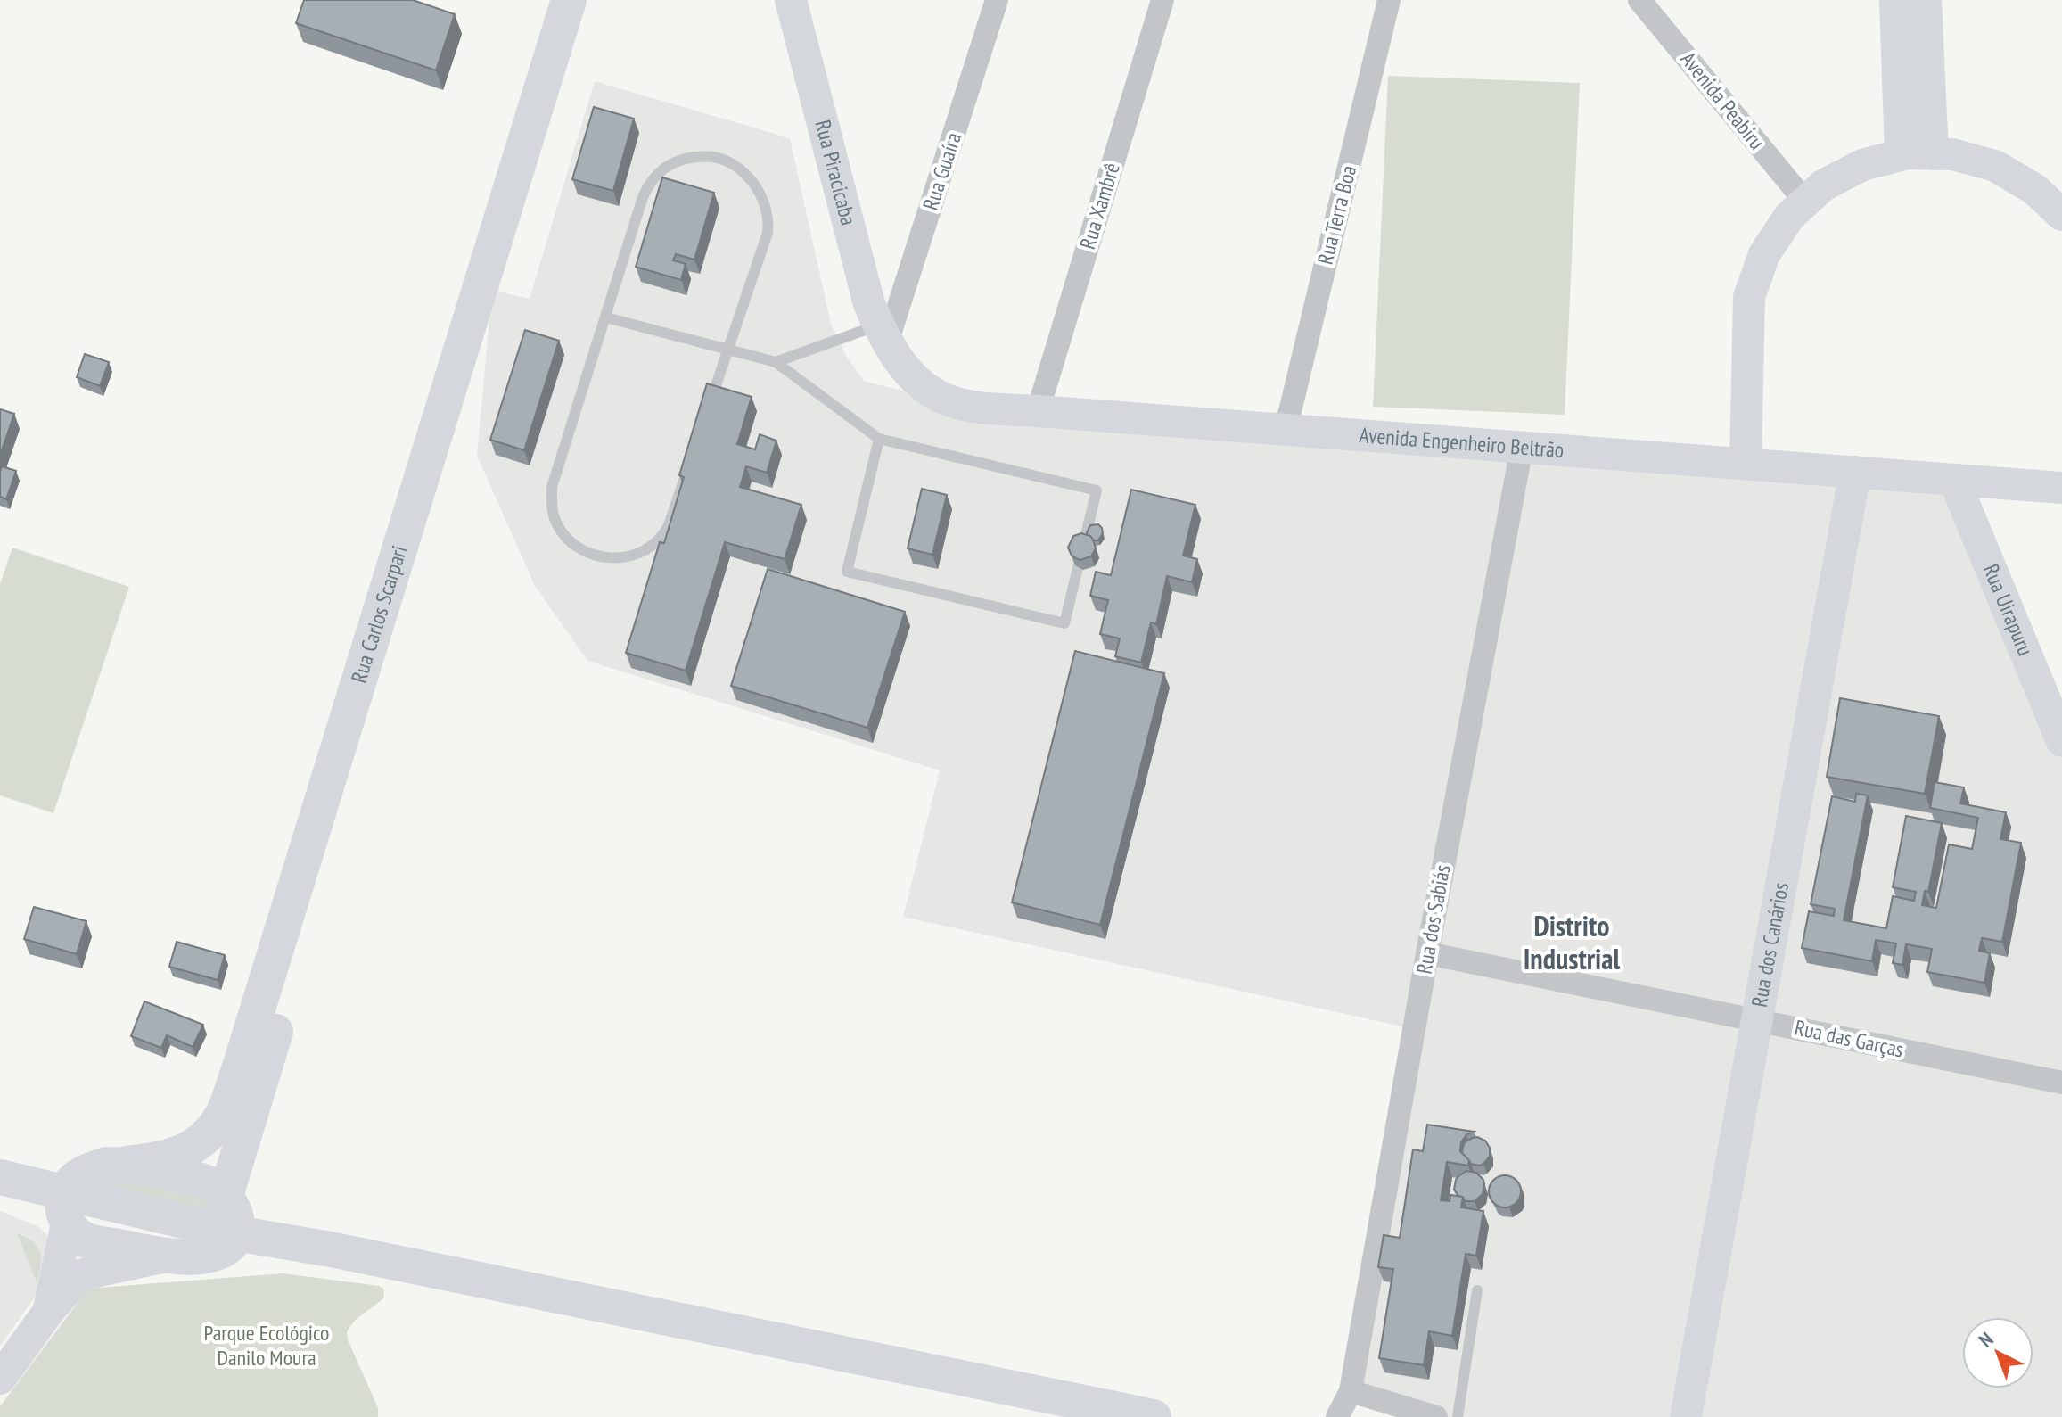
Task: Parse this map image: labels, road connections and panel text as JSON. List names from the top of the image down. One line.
{"streets":{"main road":["Rua Carlos Scarpari"],"street":["Avenida Peabiru","Rua Guaíra","Rua Piracicaba","Rua Xambrê","Rua Terra Boa","Avenida Engenheiro Beltrão","Rua Uirapuru","Rua dos Sabiás","Rua dos Canários","Rua das Garças"]},"crossings":[["Rua Guaíra","Rua Piracicaba"],["Rua Guaíra","Avenida Engenheiro Beltrão"],["Rua Piracicaba","Avenida Engenheiro Beltrão"],["Rua Xambrê","Avenida Engenheiro Beltrão"],["Rua Terra Boa","Avenida Engenheiro Beltrão"],["Avenida Engenheiro Beltrão","Rua Uirapuru"],["Avenida Engenheiro Beltrão","Rua dos Sabiás"],["Avenida Engenheiro Beltrão","Rua dos Canários"],["Rua dos Sabiás","Rua das Garças"],["Rua dos Canários","Rua das Garças"]],"districts":["Distrito Industrial"],"parks":["Parque Ecológico Danilo Moura"],"north":"top left"}
